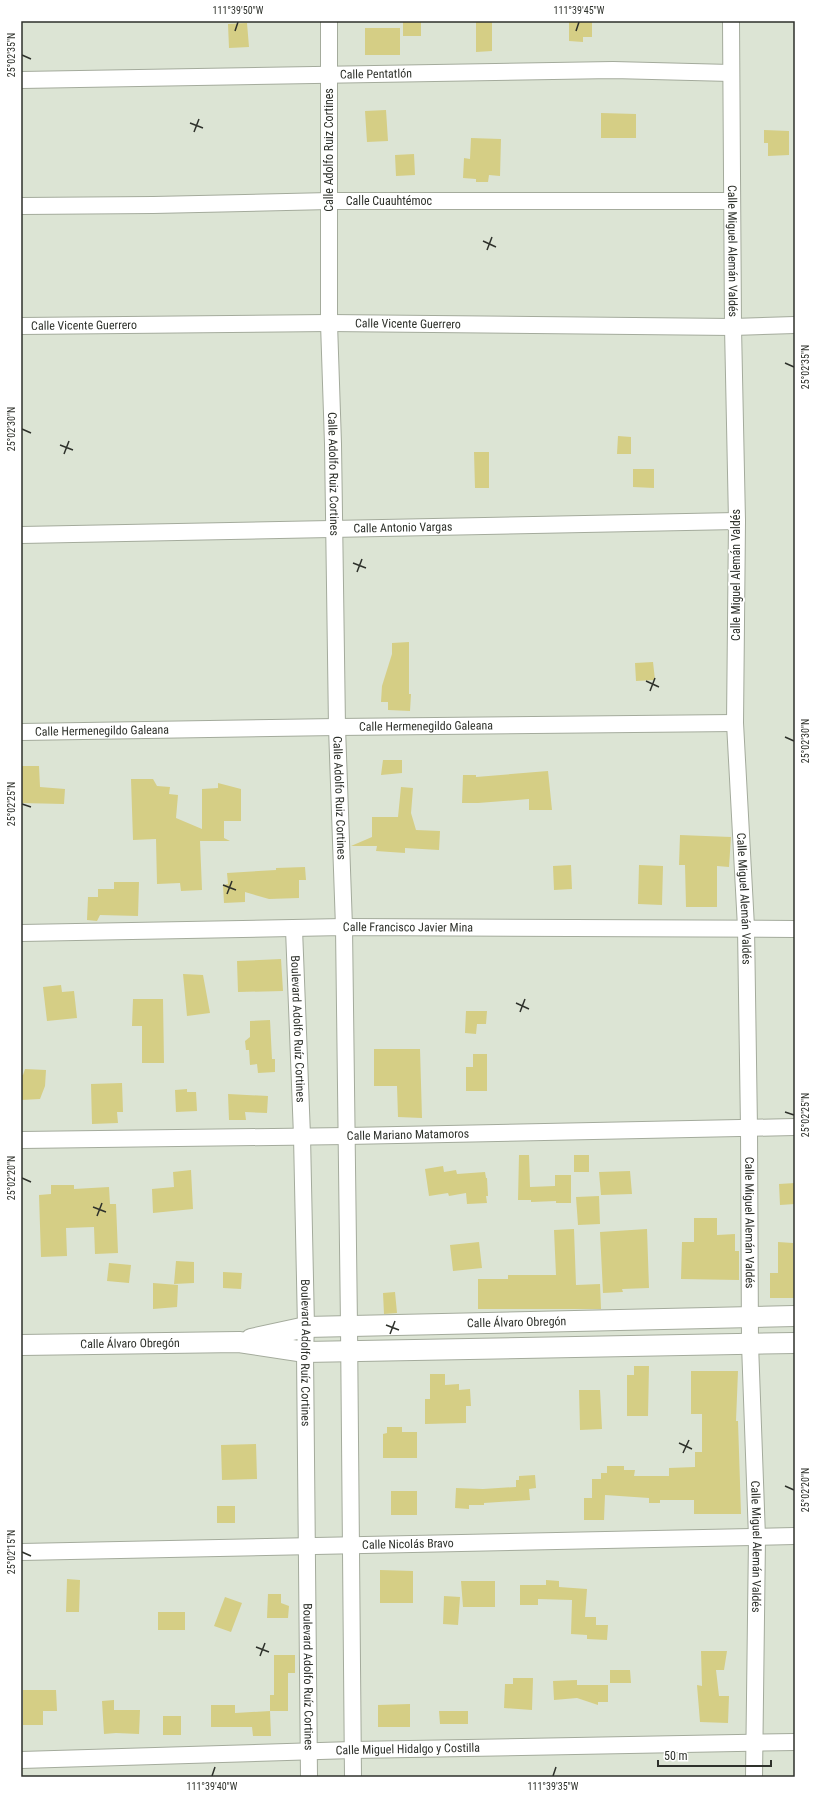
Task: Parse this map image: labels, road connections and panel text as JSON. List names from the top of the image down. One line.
{"streets":{"street":["Calle Pentatlón","Calle Adolfo Ruiz Cortines","Calle Cuauhtémoc","Calle Miguel Alemán Valdés","Calle Vicente Guerrero","Calle Antonio Vargas","Calle Hermenegildo Galeana","Calle Francisco Javier Mina","Boulevard Adolfo Ruíz Cortines","Calle Mariano Matamoros","Calle Álvaro Obregón","Calle Nicolás Bravo","Calle Miguel Hidalgo y Costilla"]},"crossings":[["Calle Pentatlón","Calle Adolfo Ruiz Cortines"],["Calle Pentatlón","Calle Miguel Alemán Valdés"],["Calle Adolfo Ruiz Cortines","Calle Cuauhtémoc"],["Calle Adolfo Ruiz Cortines","Calle Vicente Guerrero"],["Calle Adolfo Ruiz Cortines","Calle Antonio Vargas"],["Calle Adolfo Ruiz Cortines","Calle Hermenegildo Galeana"],["Calle Adolfo Ruiz Cortines","Calle Francisco Javier Mina"],["Calle Adolfo Ruiz Cortines","Calle Mariano Matamoros"],["Calle Adolfo Ruiz Cortines","Calle Álvaro Obregón"],["Calle Cuauhtémoc","Calle Miguel Alemán Valdés"],["Calle Miguel Alemán Valdés","Calle Vicente Guerrero"],["Calle Miguel Alemán Valdés","Calle Antonio Vargas"],["Calle Miguel Alemán Valdés","Calle Hermenegildo Galeana"],["Calle Miguel Alemán Valdés","Calle Francisco Javier Mina"],["Calle Miguel Alemán Valdés","Calle Mariano Matamoros"],["Calle Miguel Alemán Valdés","Calle Álvaro Obregón"],["Calle Miguel Alemán Valdés","Calle Nicolás Bravo"],["Calle Miguel Alemán Valdés","Calle Miguel Hidalgo y Costilla"],["Calle Francisco Javier Mina","Boulevard Adolfo Ruíz Cortines"],["Boulevard Adolfo Ruíz Cortines","Calle Mariano Matamoros"],["Boulevard Adolfo Ruíz Cortines","Calle Álvaro Obregón"],["Boulevard Adolfo Ruíz Cortines","Calle Nicolás Bravo"],["Boulevard Adolfo Ruíz Cortines","Calle Miguel Hidalgo y Costilla"]],"scale_bar":"50 m","coordinates":["111°39'50\"W","111°39'45\"W","25°02'35\"N","25°02'30\"N","25°02'25\"N","25°02'20\"N","25°02'15\"N","111°39'40\"W","111°39'35\"W"]}
